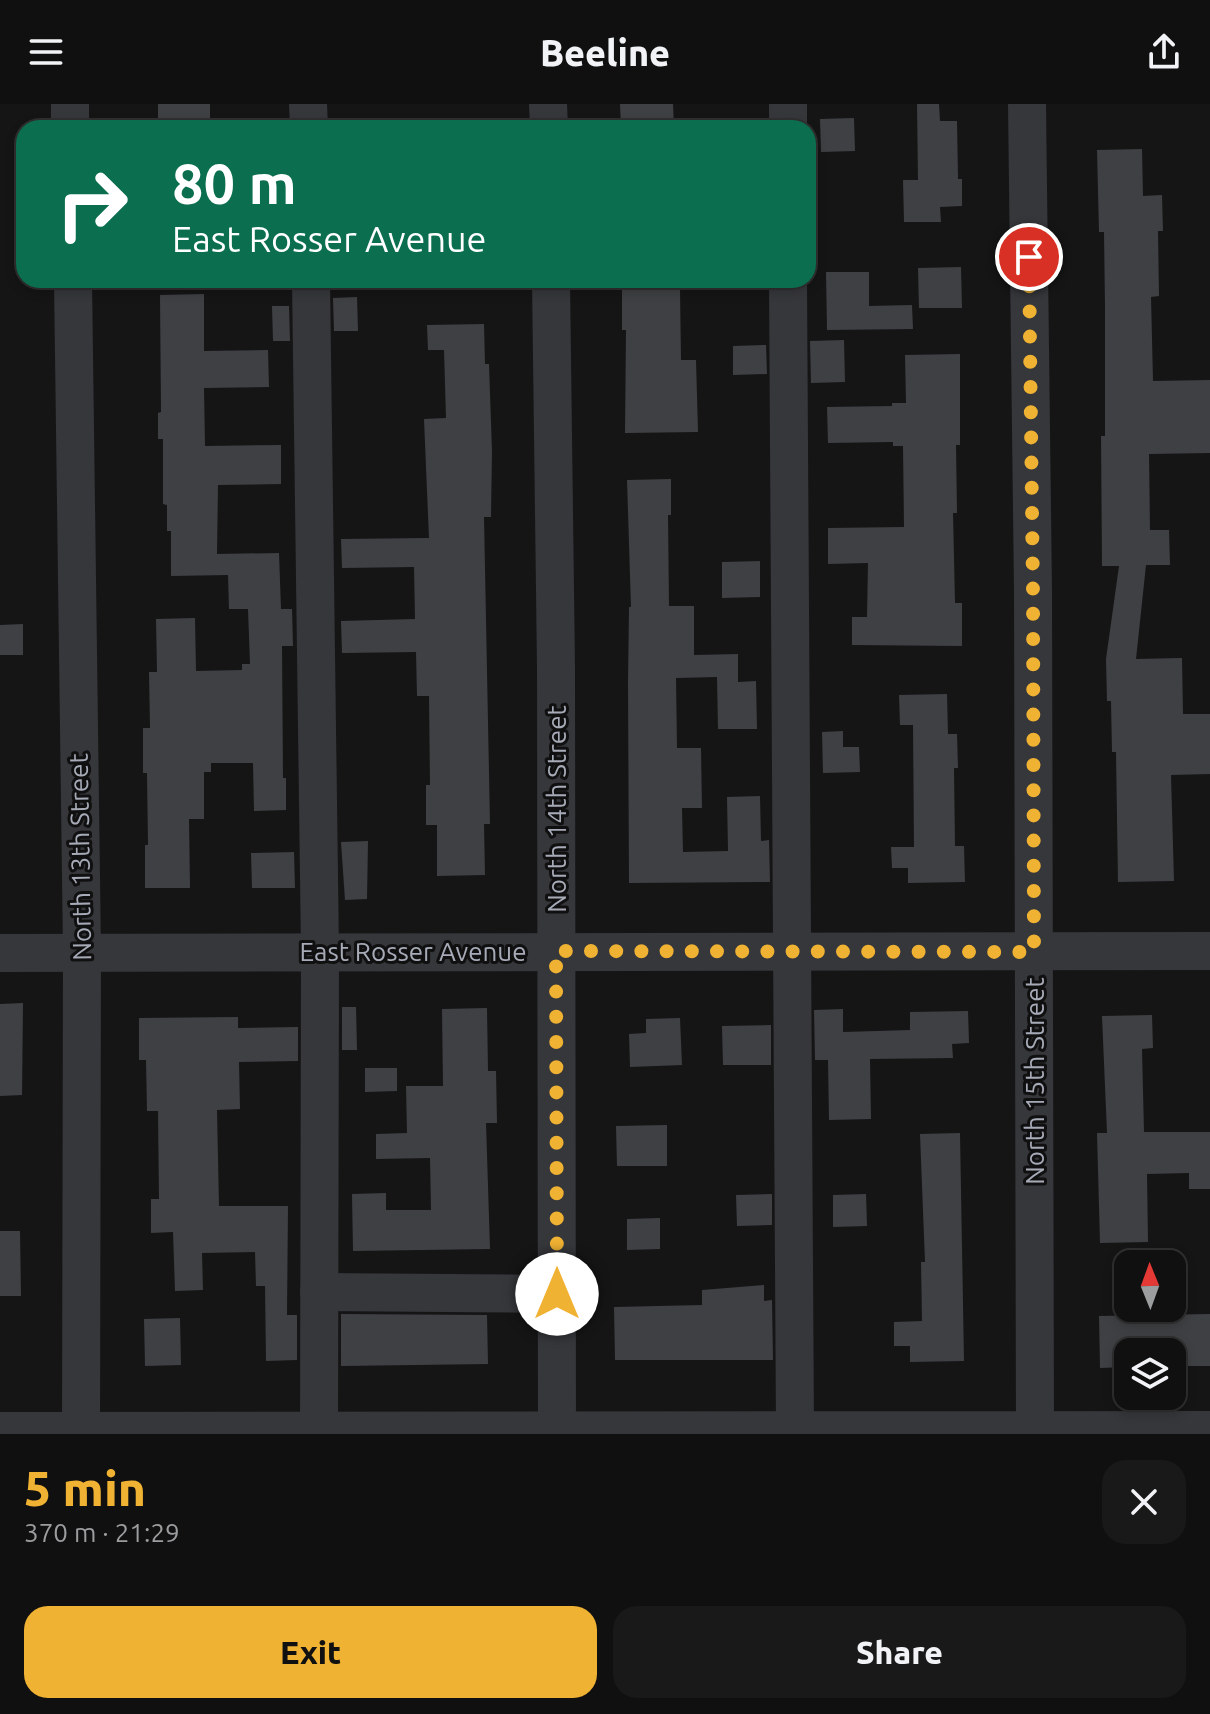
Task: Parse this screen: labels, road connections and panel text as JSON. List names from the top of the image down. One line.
{"streets":{"street":["North 14th Street","North 13th Street","East Rosser Avenue","North 15th Street"]},"crossings":[["North 14th Street","East Rosser Avenue"],["North 13th Street","East Rosser Avenue"],["East Rosser Avenue","North 15th Street"]],"north":"top","page":{"header":"Beeline","turn":["80 m","East Rosser Avenue"],"heading":["5 min","370 m · 21:29"],"buttons":["Exit","Share"]}}
